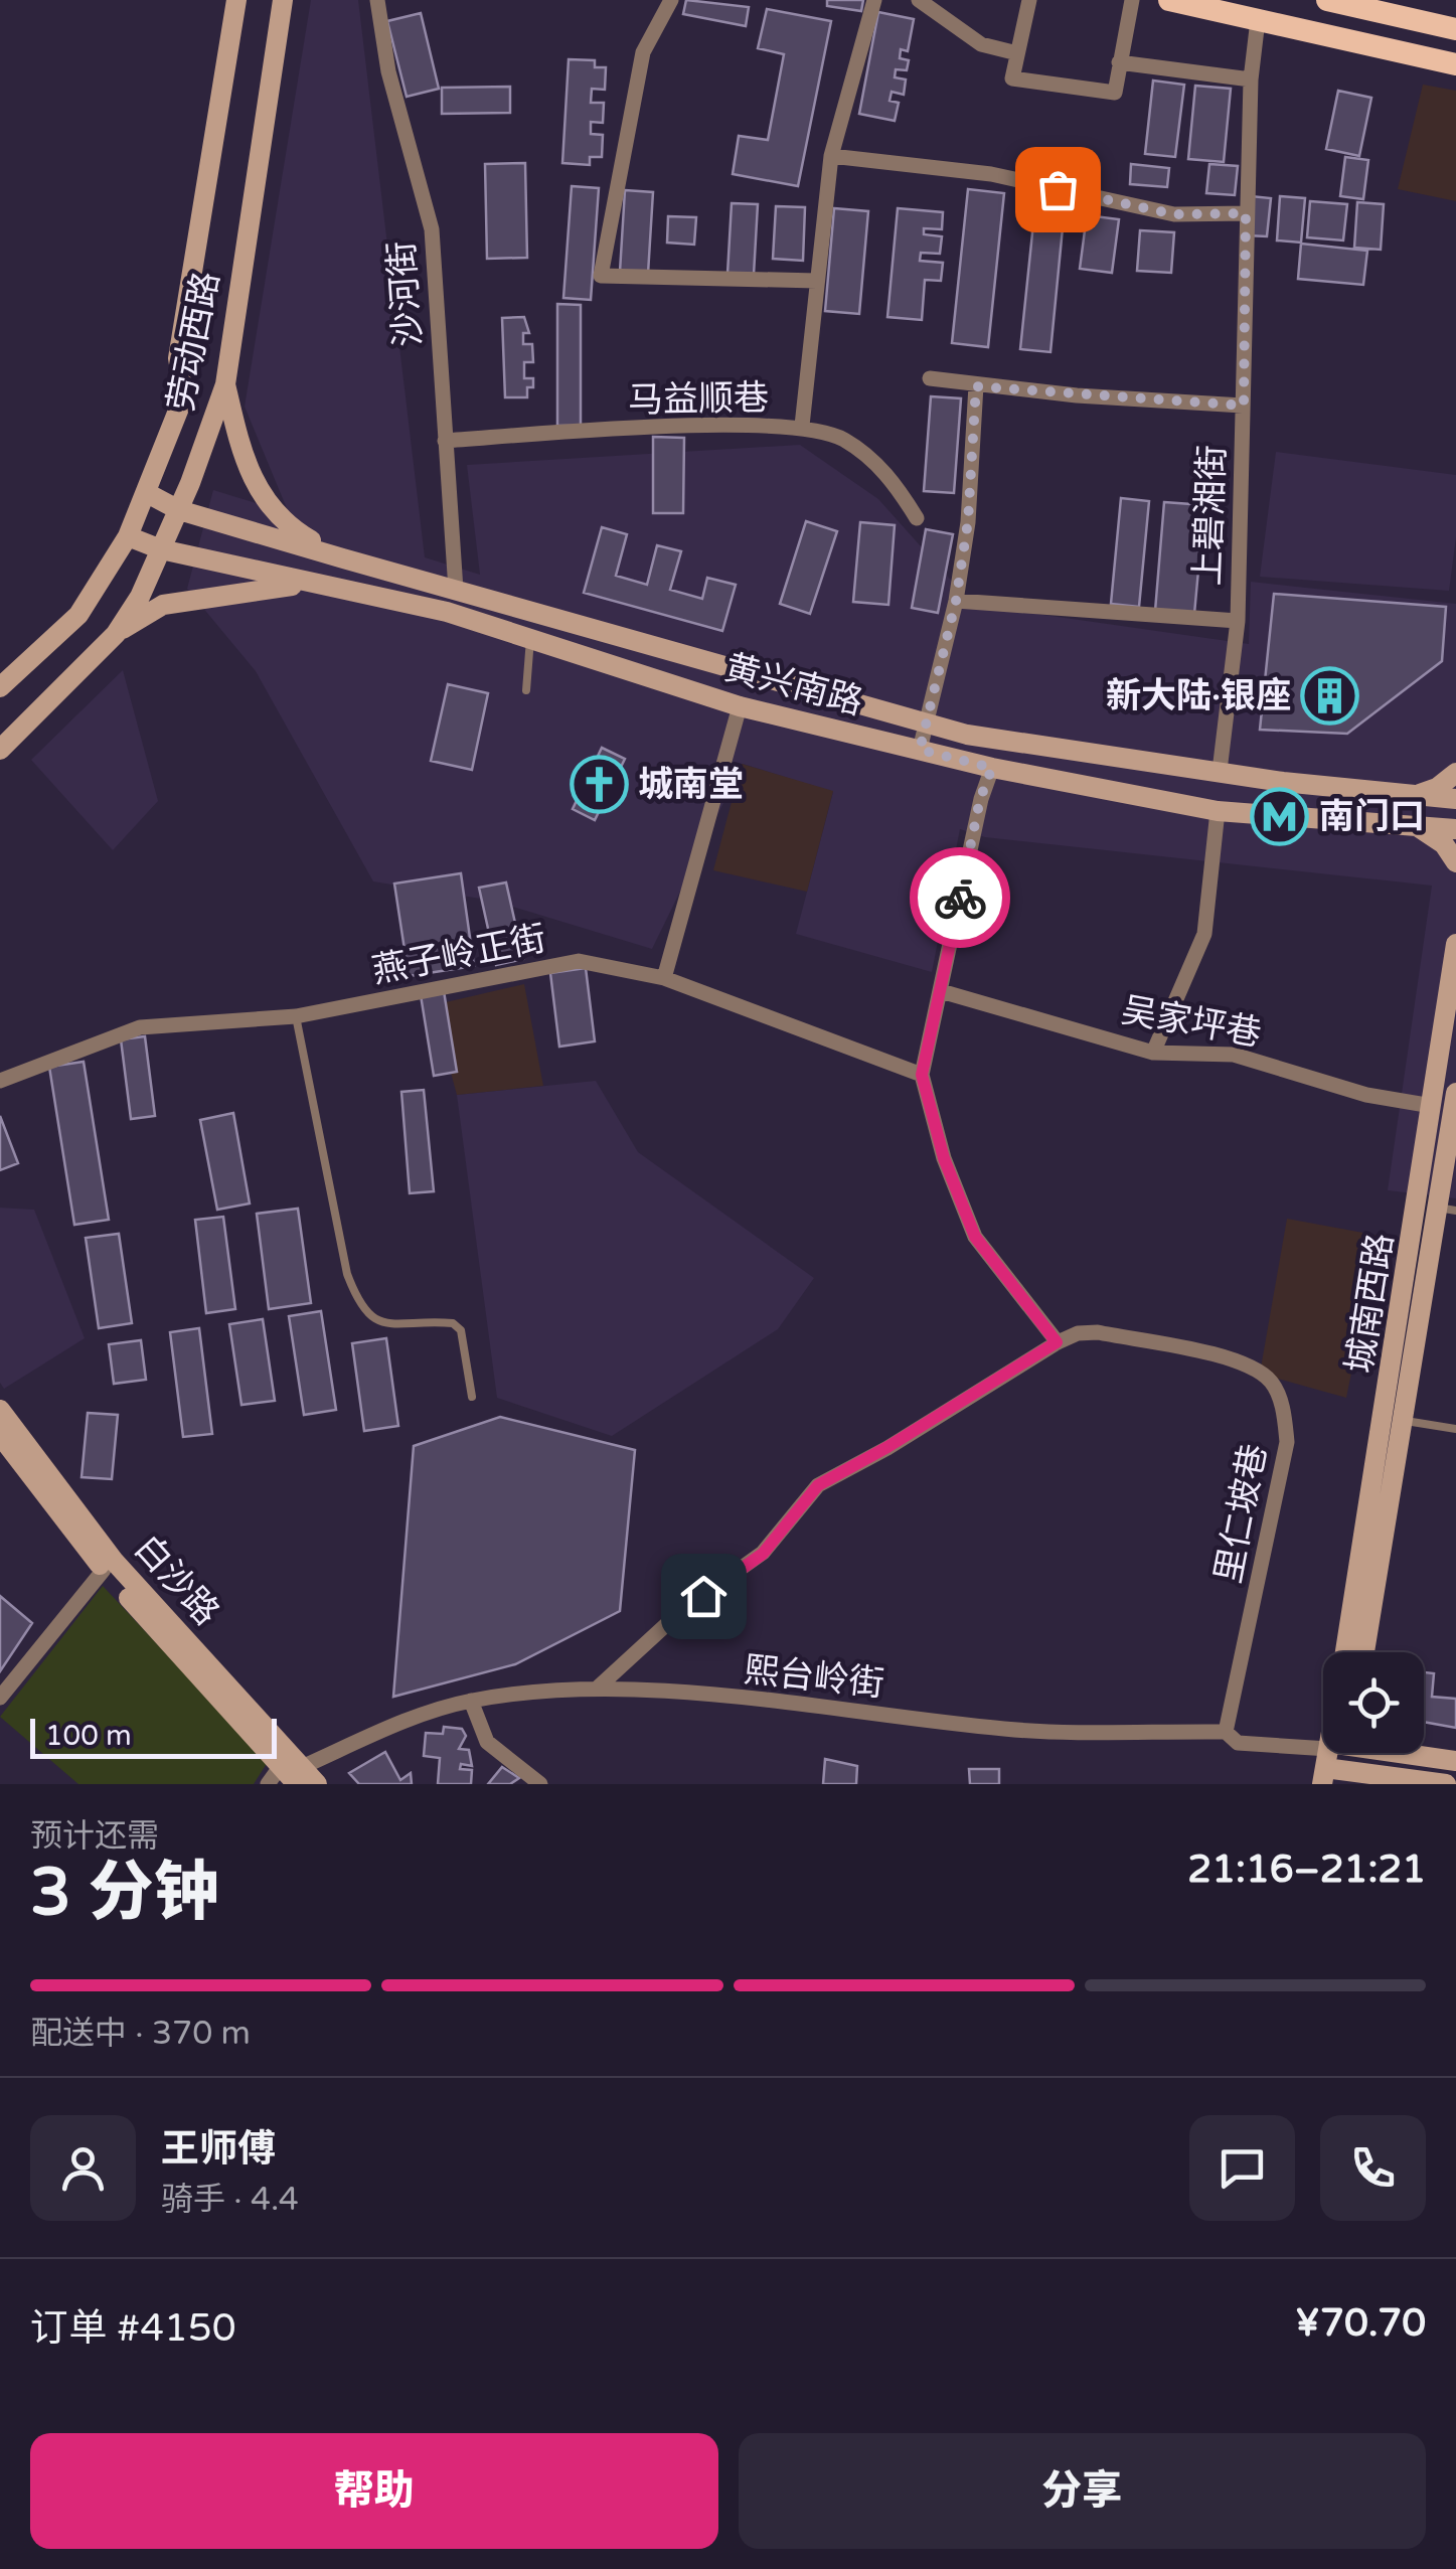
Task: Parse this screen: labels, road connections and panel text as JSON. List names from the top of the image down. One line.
{"streets":{"main road":["劳动西路","黄兴南路","城南西路","白沙路"],"street":["沙河街","马益顺巷","上碧湘街","燕子岭正街","吴家坪巷","里仁坡巷","熙台岭街"]},"crossings":[["沙河街","马益顺巷"],["沙河街","黄兴南路"],["劳动西路","黄兴南路"],["上碧湘街","黄兴南路"],["吴家坪巷","城南西路"],["里仁坡巷","熙台岭街"],["白沙路","熙台岭街"]],"places":{"building":["新大陆·银座"],"church":["城南堂"],"metro station":["南门口"]},"scale_bar":"100 m","page":{"scale":"100 m","heading":["3 分钟","预计还需","21:16–21:21"],"panel":["王师傅","骑手 · 4.4","订单 #4150","¥70.70"],"bar":"配送中 · 370 m","buttons":["帮助","分享"]}}
